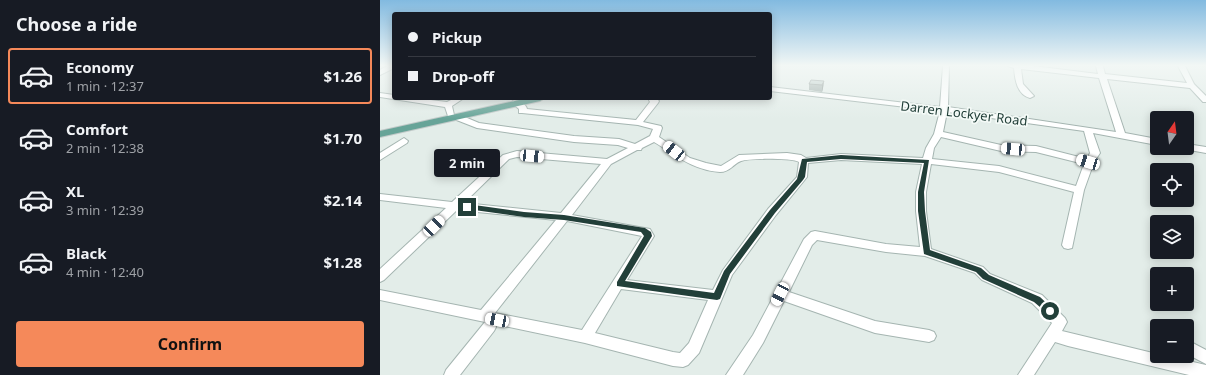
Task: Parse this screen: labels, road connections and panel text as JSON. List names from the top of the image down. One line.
{"streets":{"street":["Darren Lockyer Road"]},"north":"top","page":{"heading":"Choose a ride","banner":["Pickup","Drop-off"],"list":[{"name":"Economy","note":"1 min · 12:37","value":"$1.26"},{"name":"Comfort","note":"2 min · 12:38","value":"$1.70"},{"name":"XL","note":"3 min · 12:39","value":"$2.14"},{"name":"Black","note":"4 min · 12:40","value":"$1.28"}],"map_buttons":["+","−"],"bubble":"2 min","buttons":"Confirm"}}
